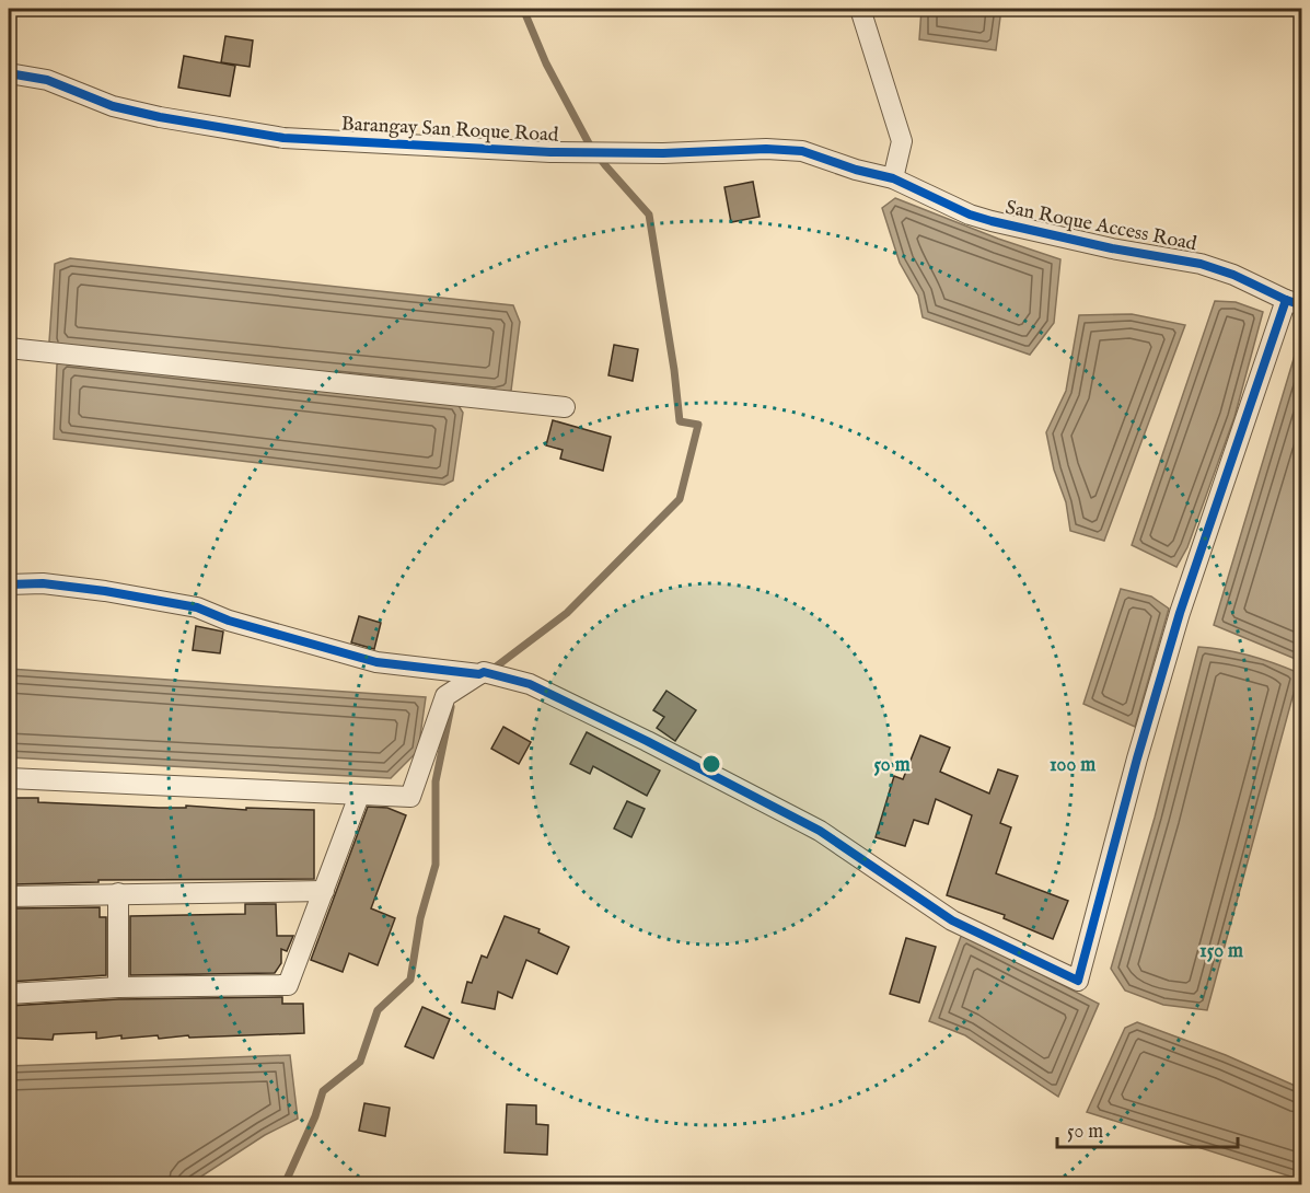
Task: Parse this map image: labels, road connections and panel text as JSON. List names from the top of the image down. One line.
{"streets":{"street":["Barangay San Roque Road","San Roque Access Road"]},"crossings":[["Barangay San Roque Road","San Roque Access Road"]],"scale_bar":"50 m","rings":["50 m","100 m","150 m"]}
